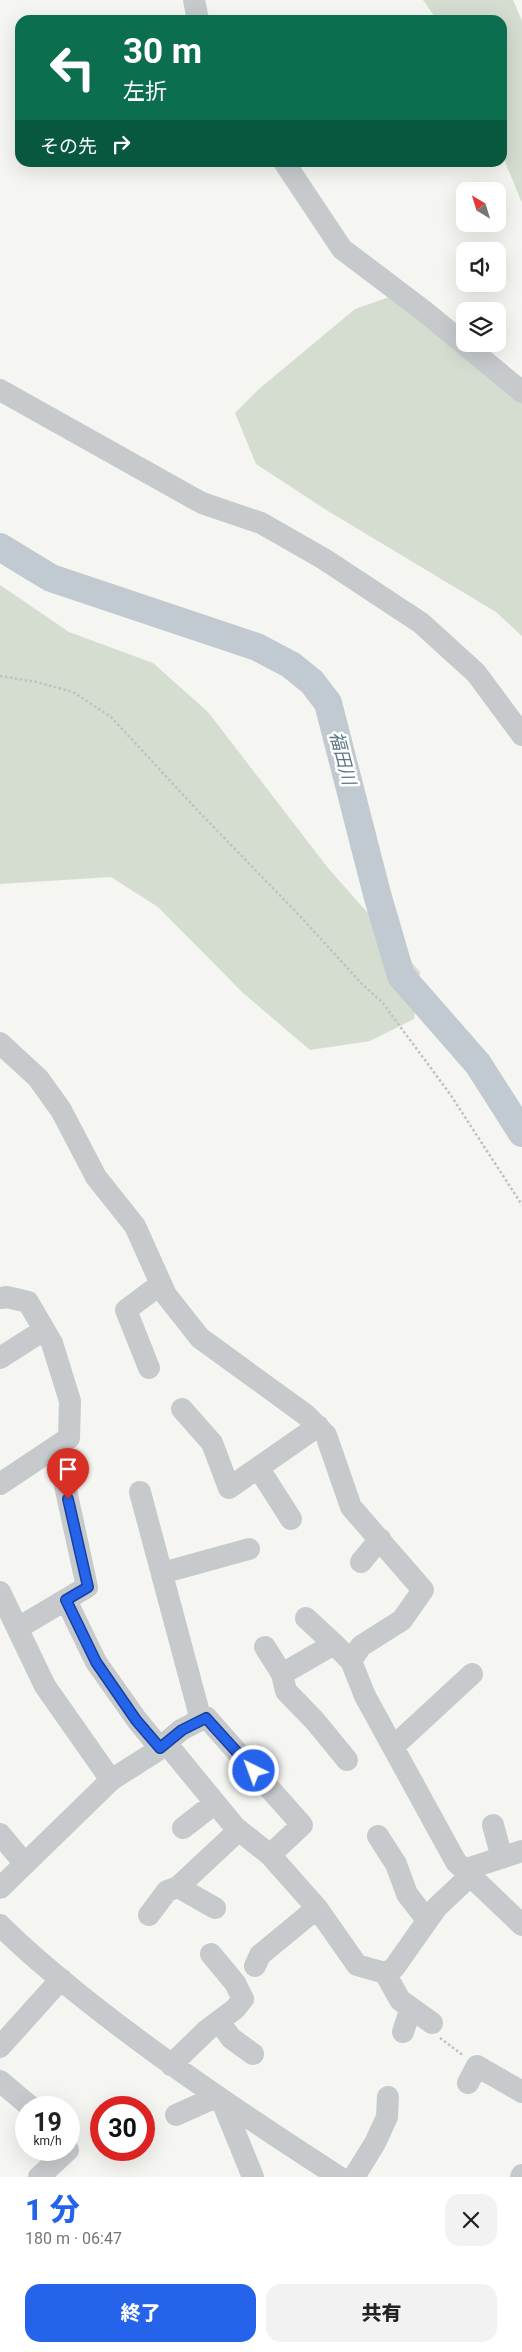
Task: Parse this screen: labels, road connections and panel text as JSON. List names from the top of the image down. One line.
{"water":["福田川"],"north":"top left","page":{"turn":["30 m","左折"],"then":"その先","speed":"19 km/h","limit":"30","heading":["1 分","180 m · 06:47"],"buttons":["終了","共有"]}}
